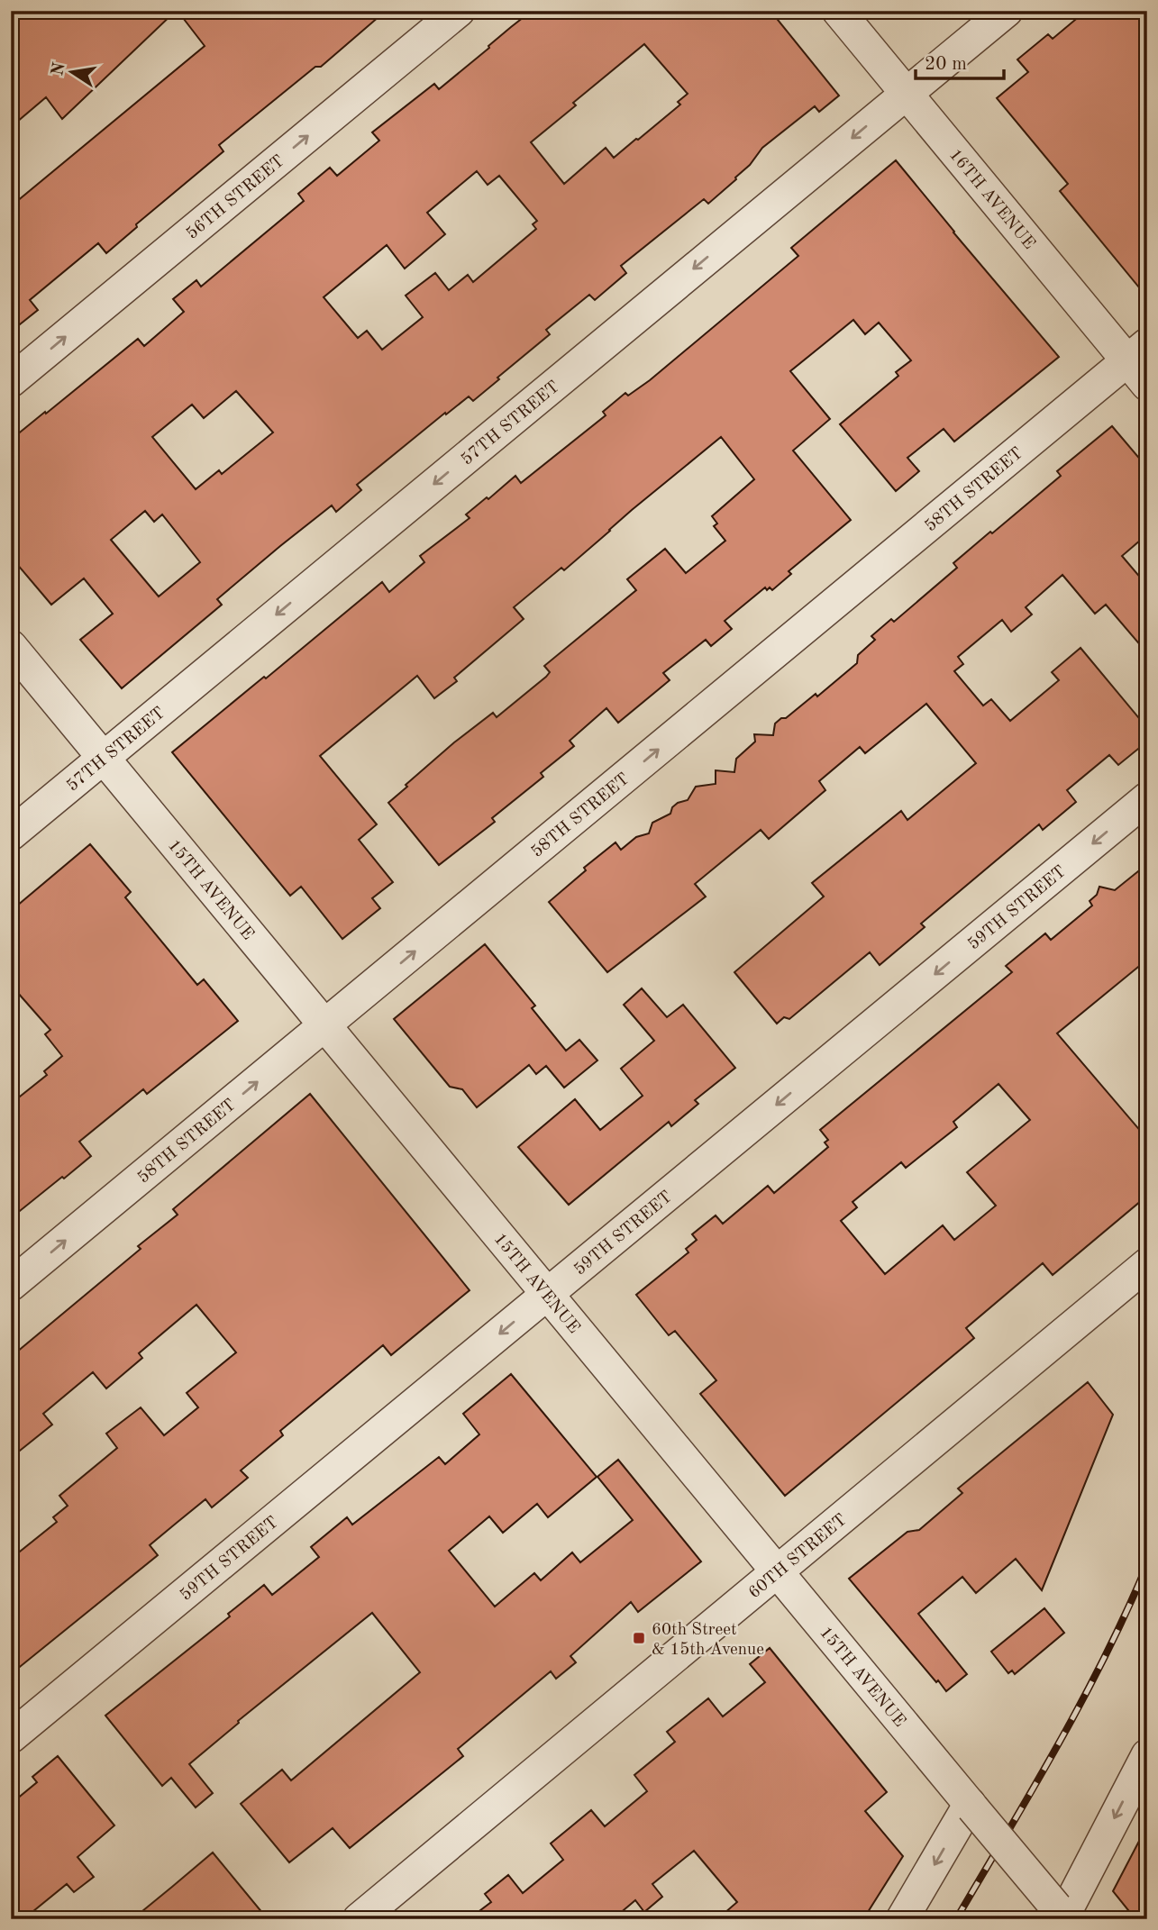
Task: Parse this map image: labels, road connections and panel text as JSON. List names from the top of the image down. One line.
{"streets":{"street":["56TH STREET","16TH AVENUE","57TH STREET","58TH STREET","15TH AVENUE","59TH STREET","60TH STREET"]},"crossings":[["16TH AVENUE","57TH STREET"],["16TH AVENUE","58TH STREET"],["57TH STREET","15TH AVENUE"],["58TH STREET","15TH AVENUE"],["15TH AVENUE","59TH STREET"],["15TH AVENUE","60TH STREET"]],"one_way":["56TH STREET","57TH STREET","58TH STREET","59TH STREET"],"places":{"transit":["60th Street & 15th Avenue"]},"scale_bar":"20 m","north":"left"}
